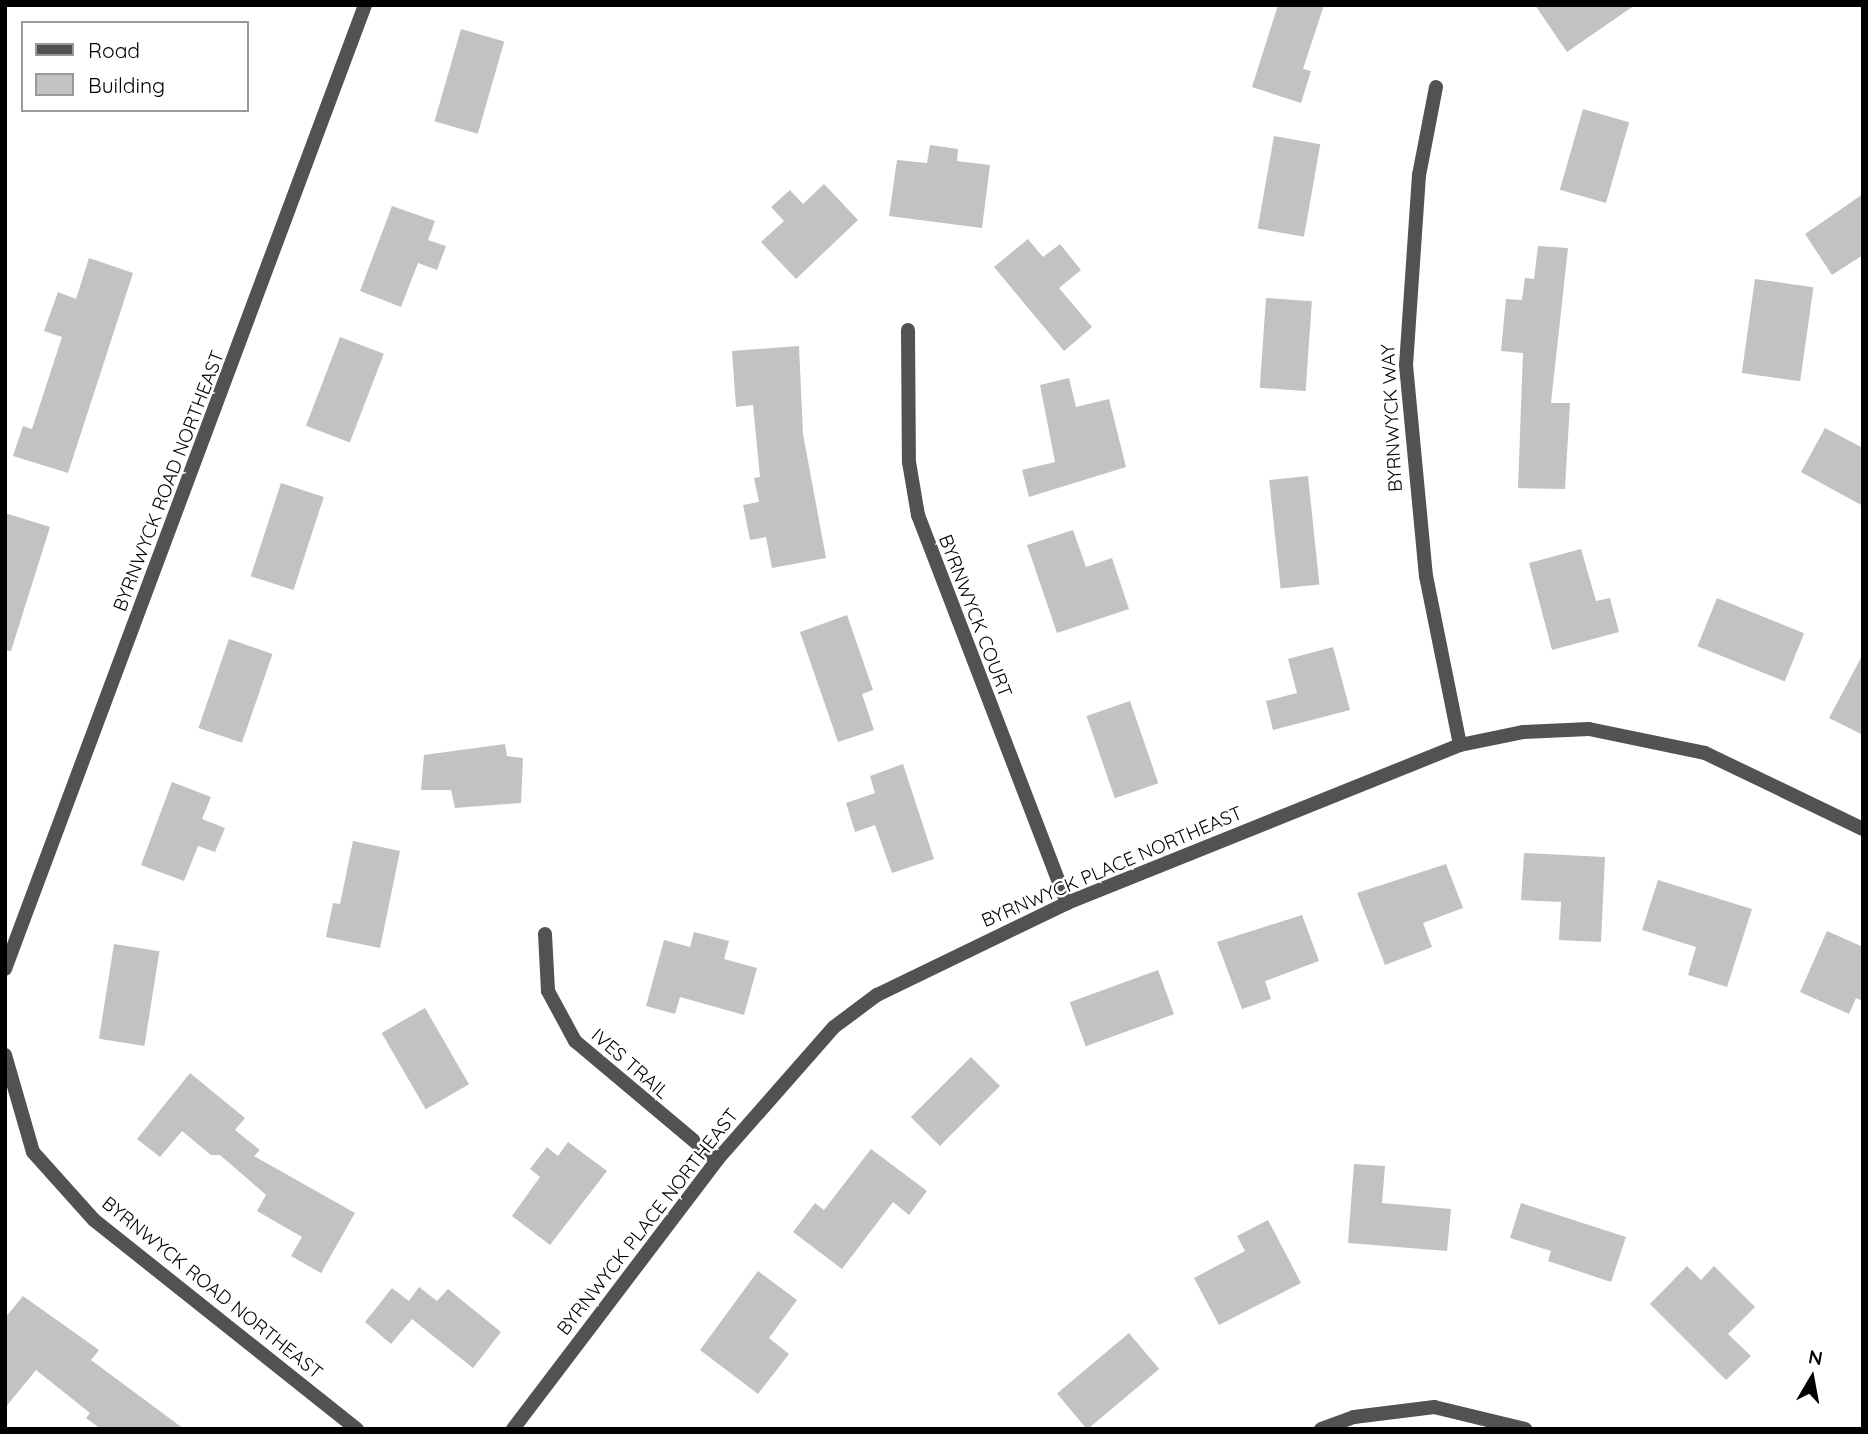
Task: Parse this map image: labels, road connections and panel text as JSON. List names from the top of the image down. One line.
{"streets":{"street":["BYRNWYCK WAY","BYRNWYCK ROAD NORTHEAST","BYRNWYCK COURT","BYRNWYCK PLACE NORTHEAST","IVES TRAIL"]},"crossings":[["BYRNWYCK WAY","BYRNWYCK PLACE NORTHEAST"],["BYRNWYCK COURT","BYRNWYCK PLACE NORTHEAST"],["BYRNWYCK PLACE NORTHEAST","IVES TRAIL"]],"legend":["Road","Building"],"north":"top"}
